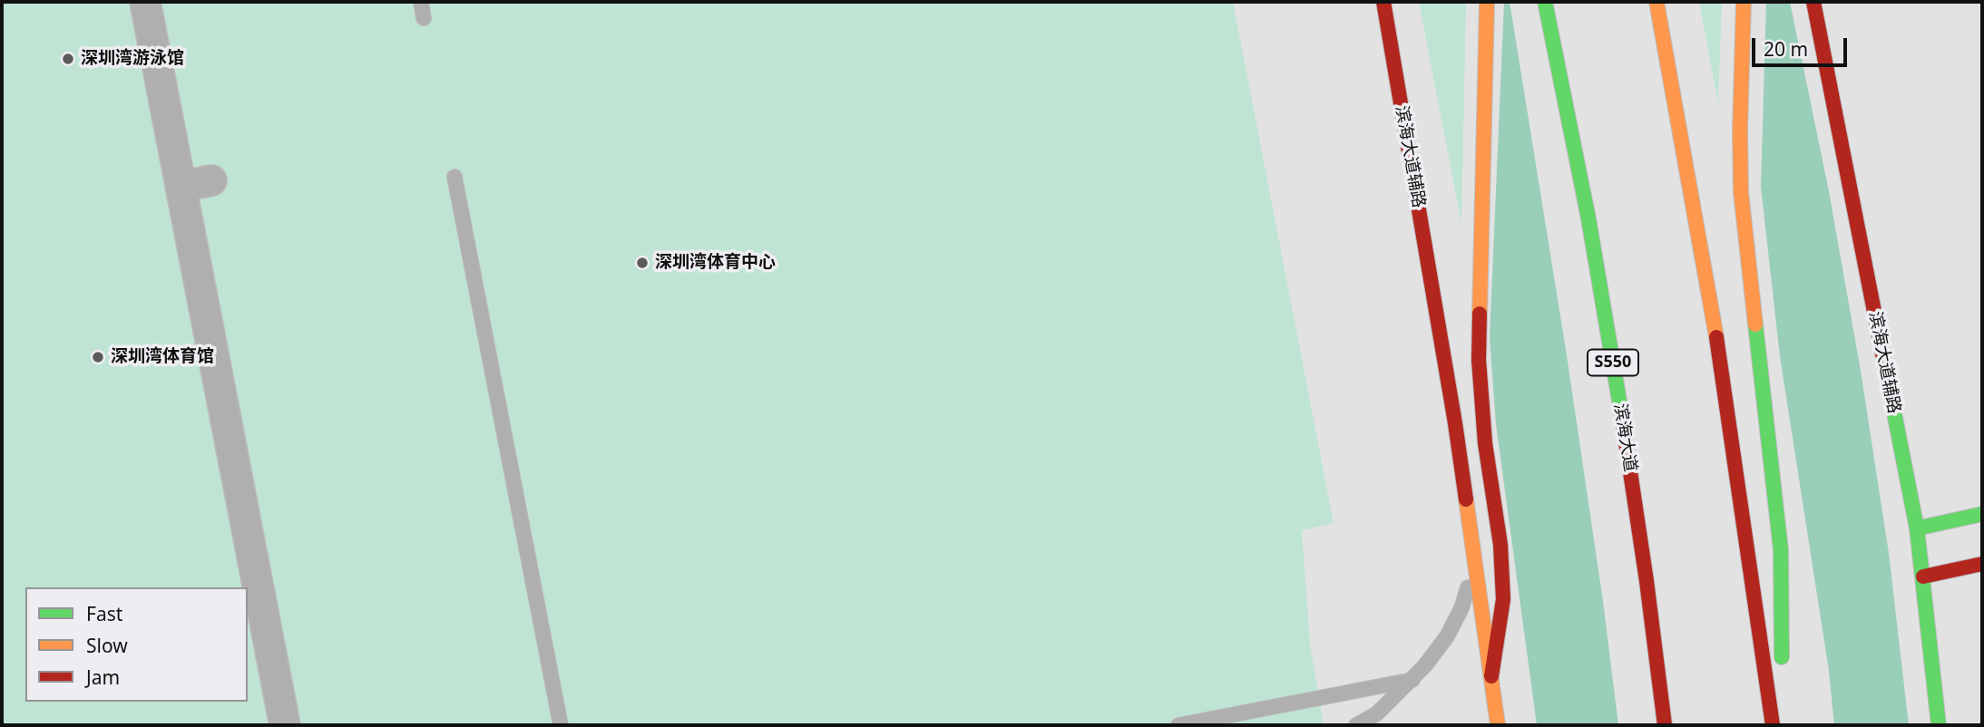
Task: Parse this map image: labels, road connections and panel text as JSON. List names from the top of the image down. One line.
{"streets":{"main road":["滨海大道辅路","S550","滨海大道"]},"places":["深圳湾游泳馆","深圳湾体育中心","深圳湾体育馆"],"legend":["Fast","Slow","Jam"],"scale_bar":"20 m"}
